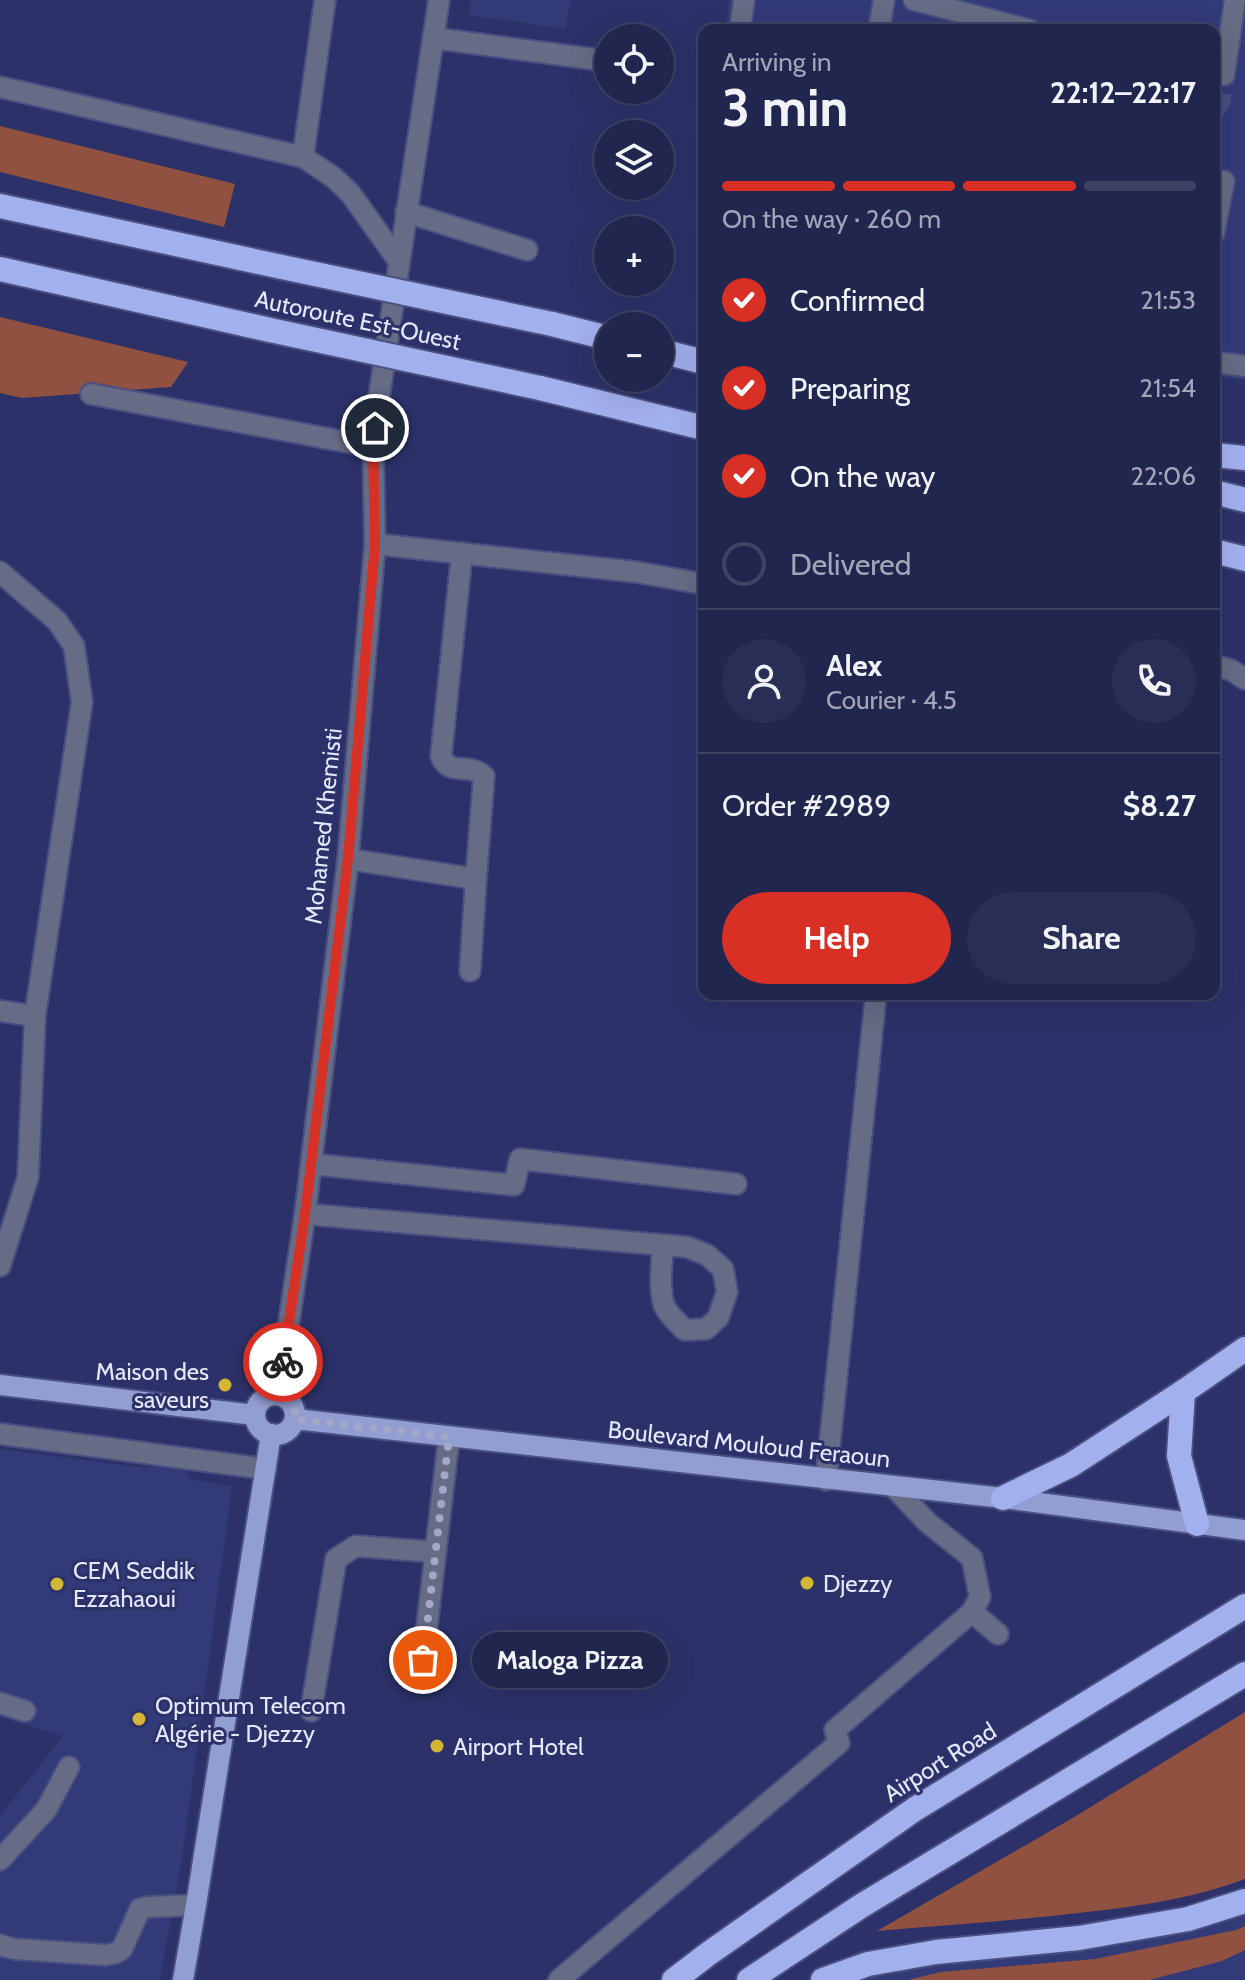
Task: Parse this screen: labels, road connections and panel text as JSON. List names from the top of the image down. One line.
{"streets":{"highway":["Autoroute Est-Ouest","Airport Road"],"main road":["Boulevard Mouloud Feraoun"],"street":["Mohamed Khemisti"]},"crossings":[["Mohamed Khemisti","Boulevard Mouloud Feraoun"]],"places":["Maison des saveurs","Djezzy","CEM Seddik Ezzahaoui","Maloga Pizza","Optimum Telecom Algérie - Djezzy","Airport Hotel"],"page":{"map_buttons":["+","−"],"heading":["3 min","Arriving in","22:12–22:17"],"panel":["Alex","Courier · 4.5","Order #2989","$8.27"],"bar":"On the way · 260 m","list":[["Confirmed","21:53"],["Preparing","21:54"],["On the way","22:06"],"Delivered"],"buttons":["Help","Share"],"bubble":"Maloga Pizza"}}
